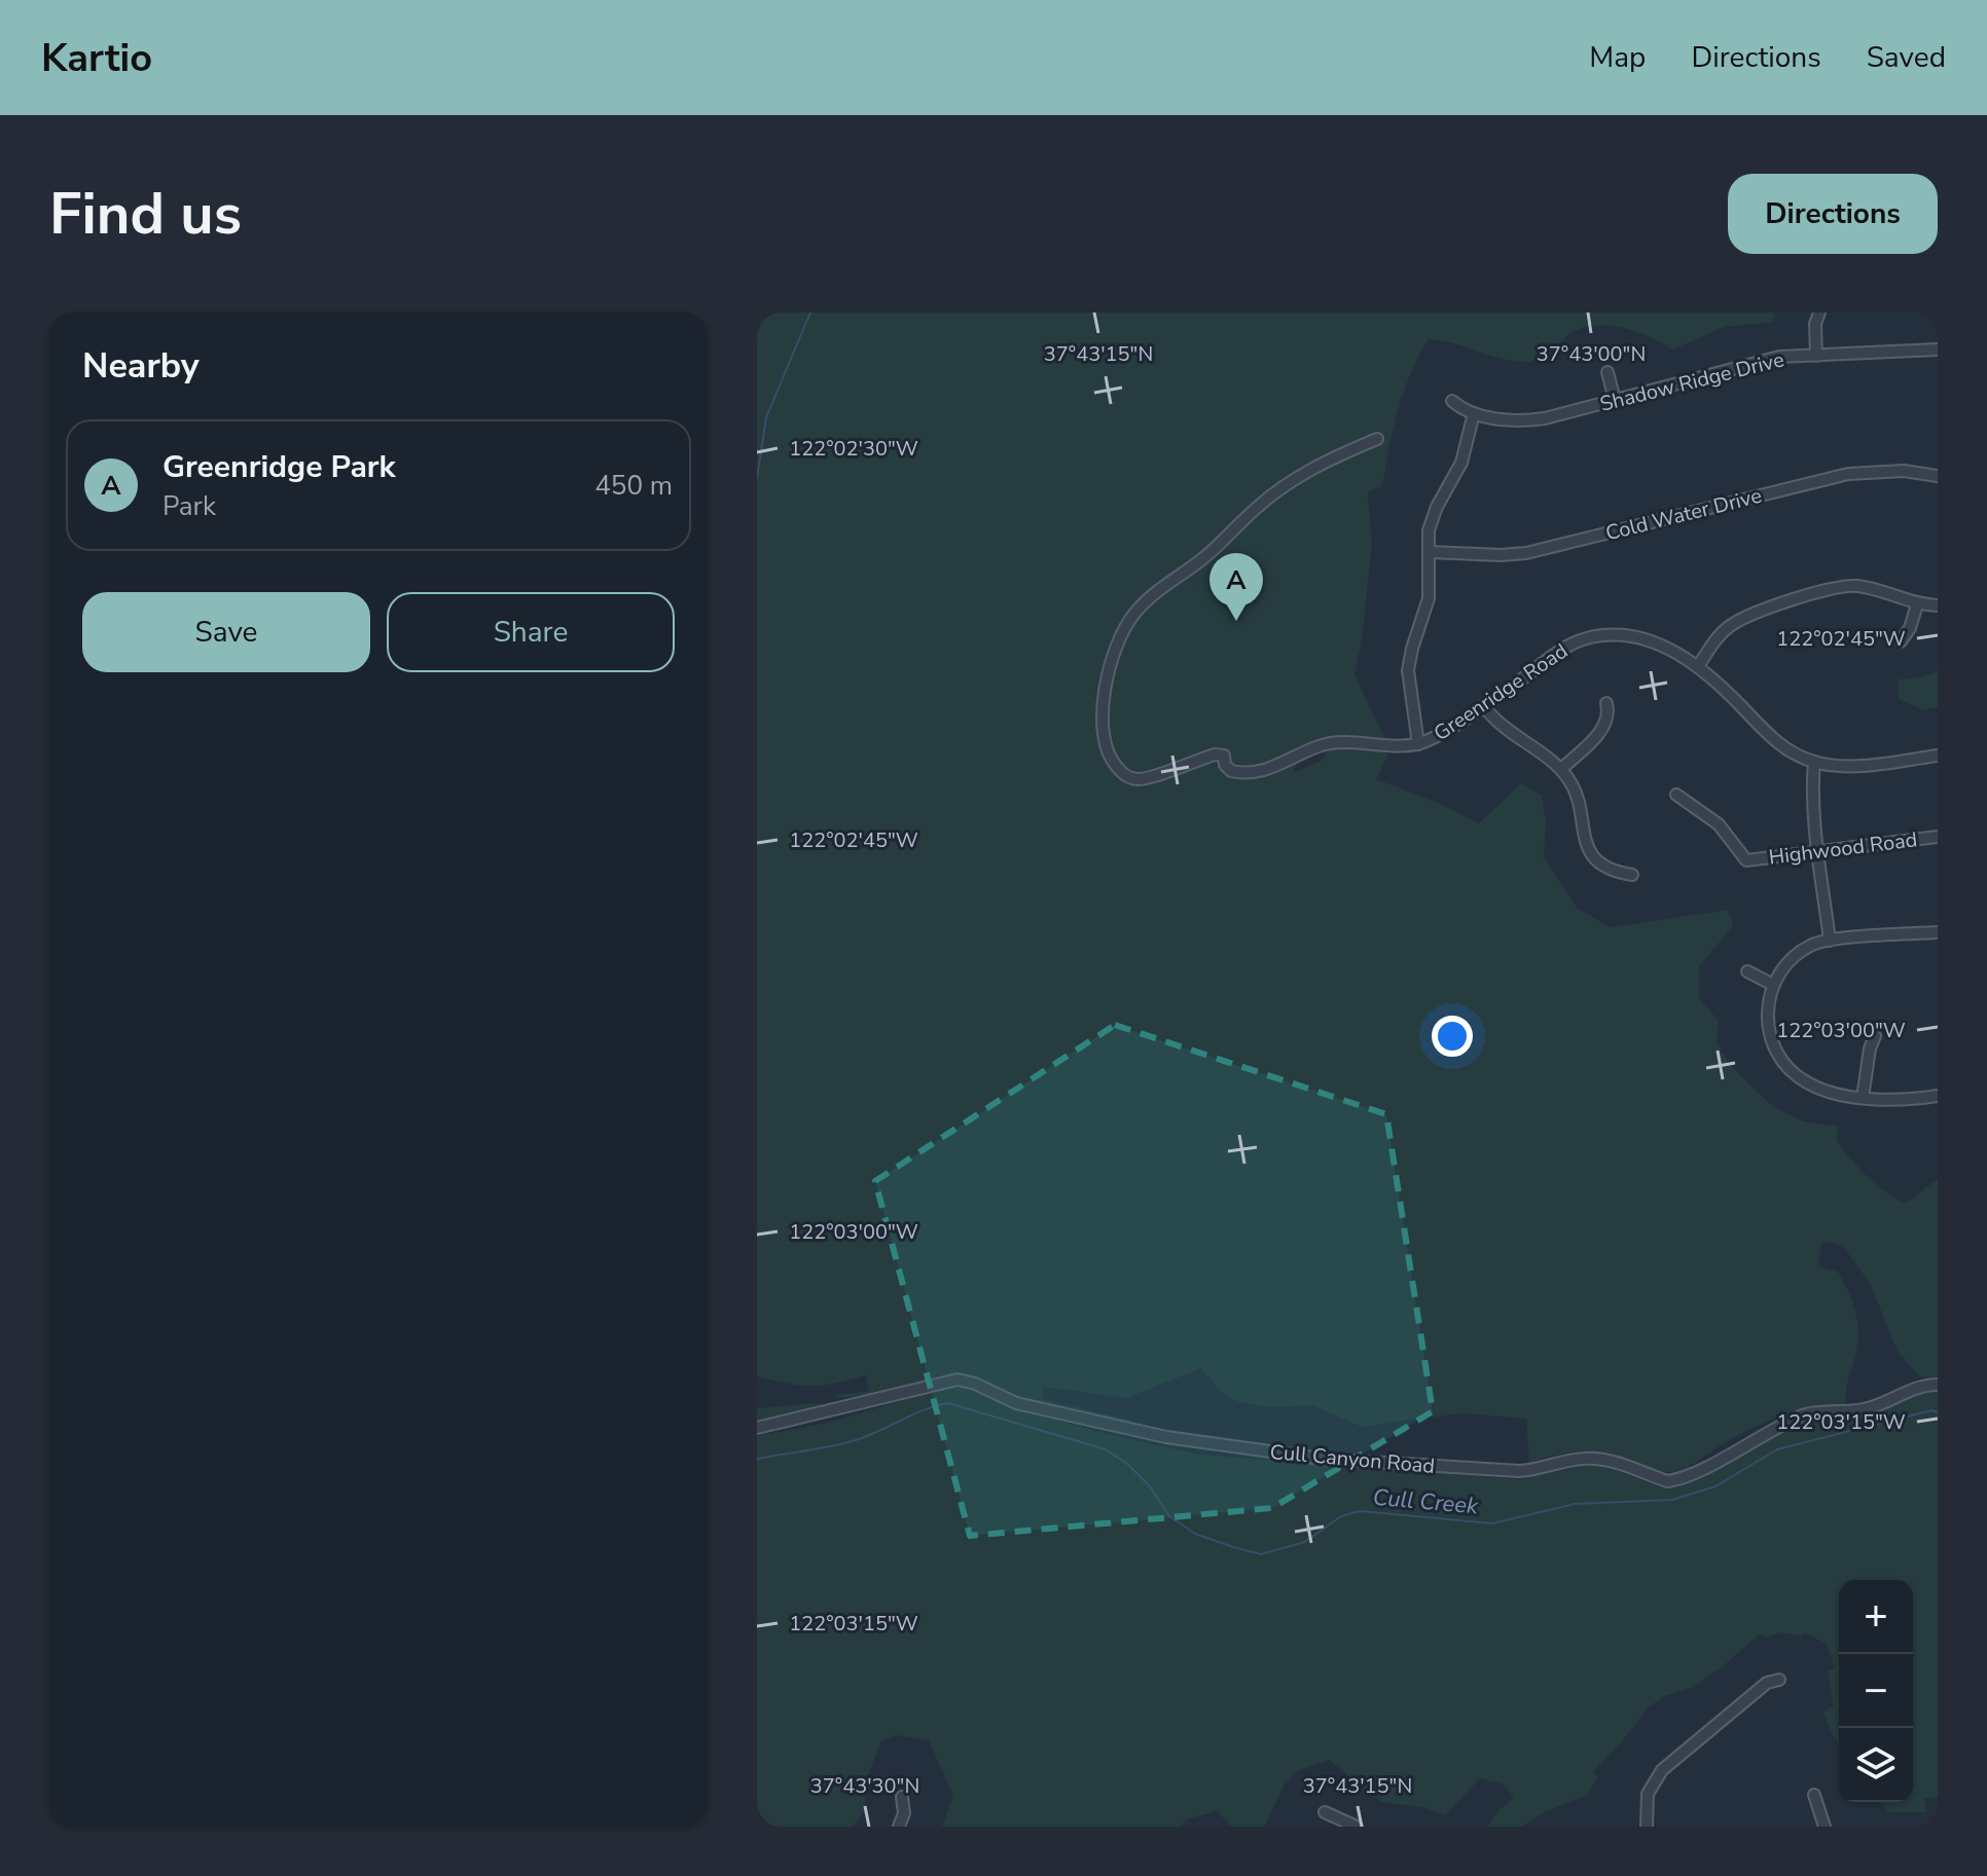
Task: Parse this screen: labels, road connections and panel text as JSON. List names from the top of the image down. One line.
{"streets":{"street":["Shadow Ridge Drive","Cold Water Drive","Greenridge Road","Highwood Road","Cull Canyon Road"]},"water":["Cull Creek"],"page":{"header":"Kartio","nav":["Map","Directions","Saved"],"buttons":["Directions",["Save","Share"]],"title":"Find us","heading":"Nearby","list":[{"mark":"A","name":"Greenridge Park","note":"Park","value":"450 m"}],"pins":"A","map_buttons":["+","−"]},"coordinates":["37°43'15\"N","37°43'00\"N","122°02'30\"W","122°02'45\"W","122°03'00\"W","122°03'15\"W","37°43'30\"N"]}
